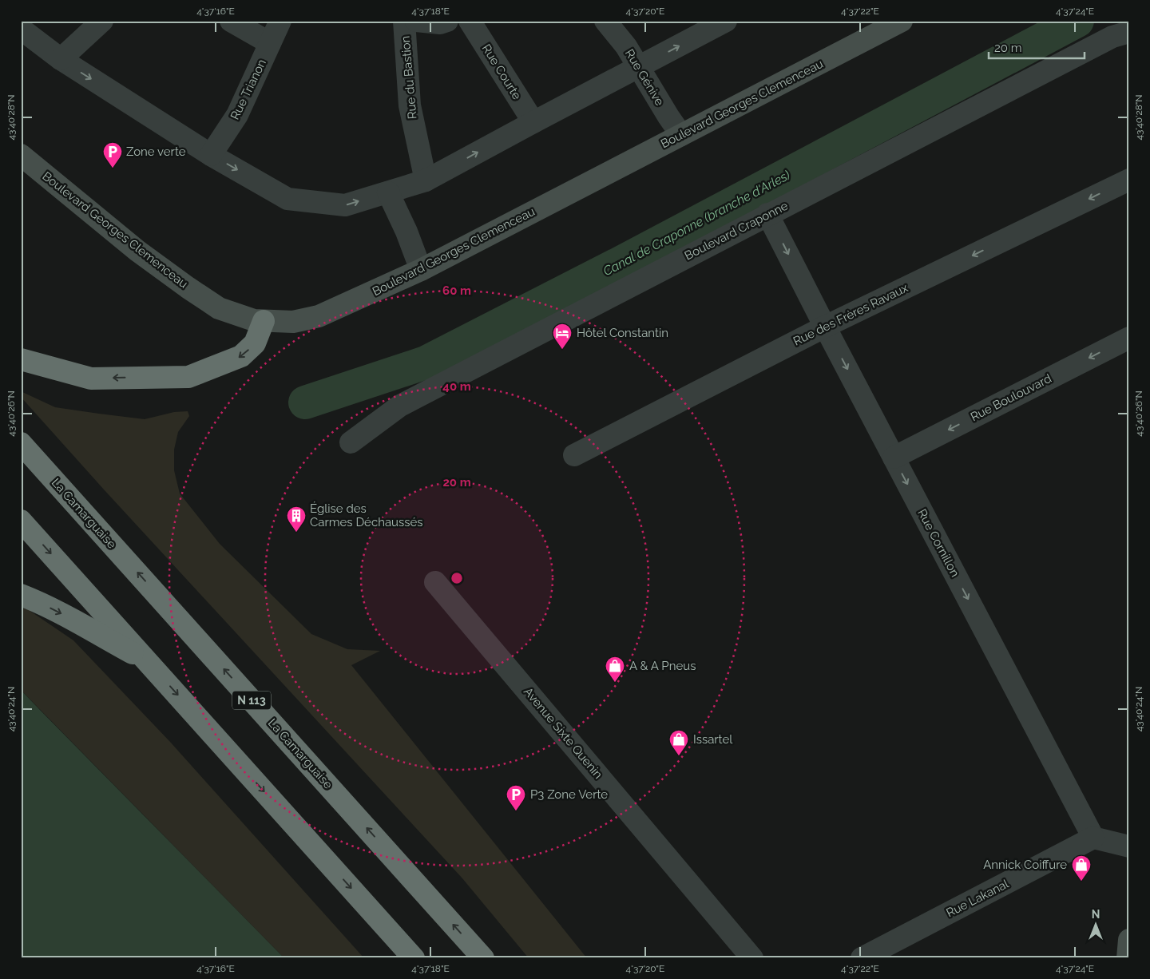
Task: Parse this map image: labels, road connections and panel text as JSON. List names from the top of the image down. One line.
{"streets":{"highway":["La Camarguaise","N 113"],"main road":["Boulevard Georges Clemenceau"],"street":["Rue Courte","Rue du Bastion","Rue Génive","Rue Trianon","Boulevard Craponne","Rue des Frères Ravaux","Rue Boulouvard","Rue Cornillon","Avenue Sixte Quenin","Rue Lakanal"]},"crossings":[["Rue Génive","Boulevard Georges Clemenceau"],["Boulevard Craponne","Rue Cornillon"],["Rue des Frères Ravaux","Rue Cornillon"],["Rue Boulouvard","Rue Cornillon"],["Rue Cornillon","Rue Lakanal"]],"one_way":["Rue des Frères Ravaux","Rue Boulouvard","Rue Cornillon"],"water":["Canal de Craponne (branche d'Arles)"],"places":{"parking":["Zone verte","P3 Zone Verte"],"hotel":["Hôtel Constantin"],"building":["Église des Carmes Déchaussés"],"shop":["A & A Pneus","Issartel","Annick Coiffure"]},"scale_bar":"20 m","north":"top","coordinates":["4°37'16\"E","4°37'18\"E","4°37'20\"E","4°37'22\"E","4°37'24\"E","43°40'28\"N","43°40'26\"N","43°40'24\"N"],"rings":["60 m","40 m","20 m"]}
